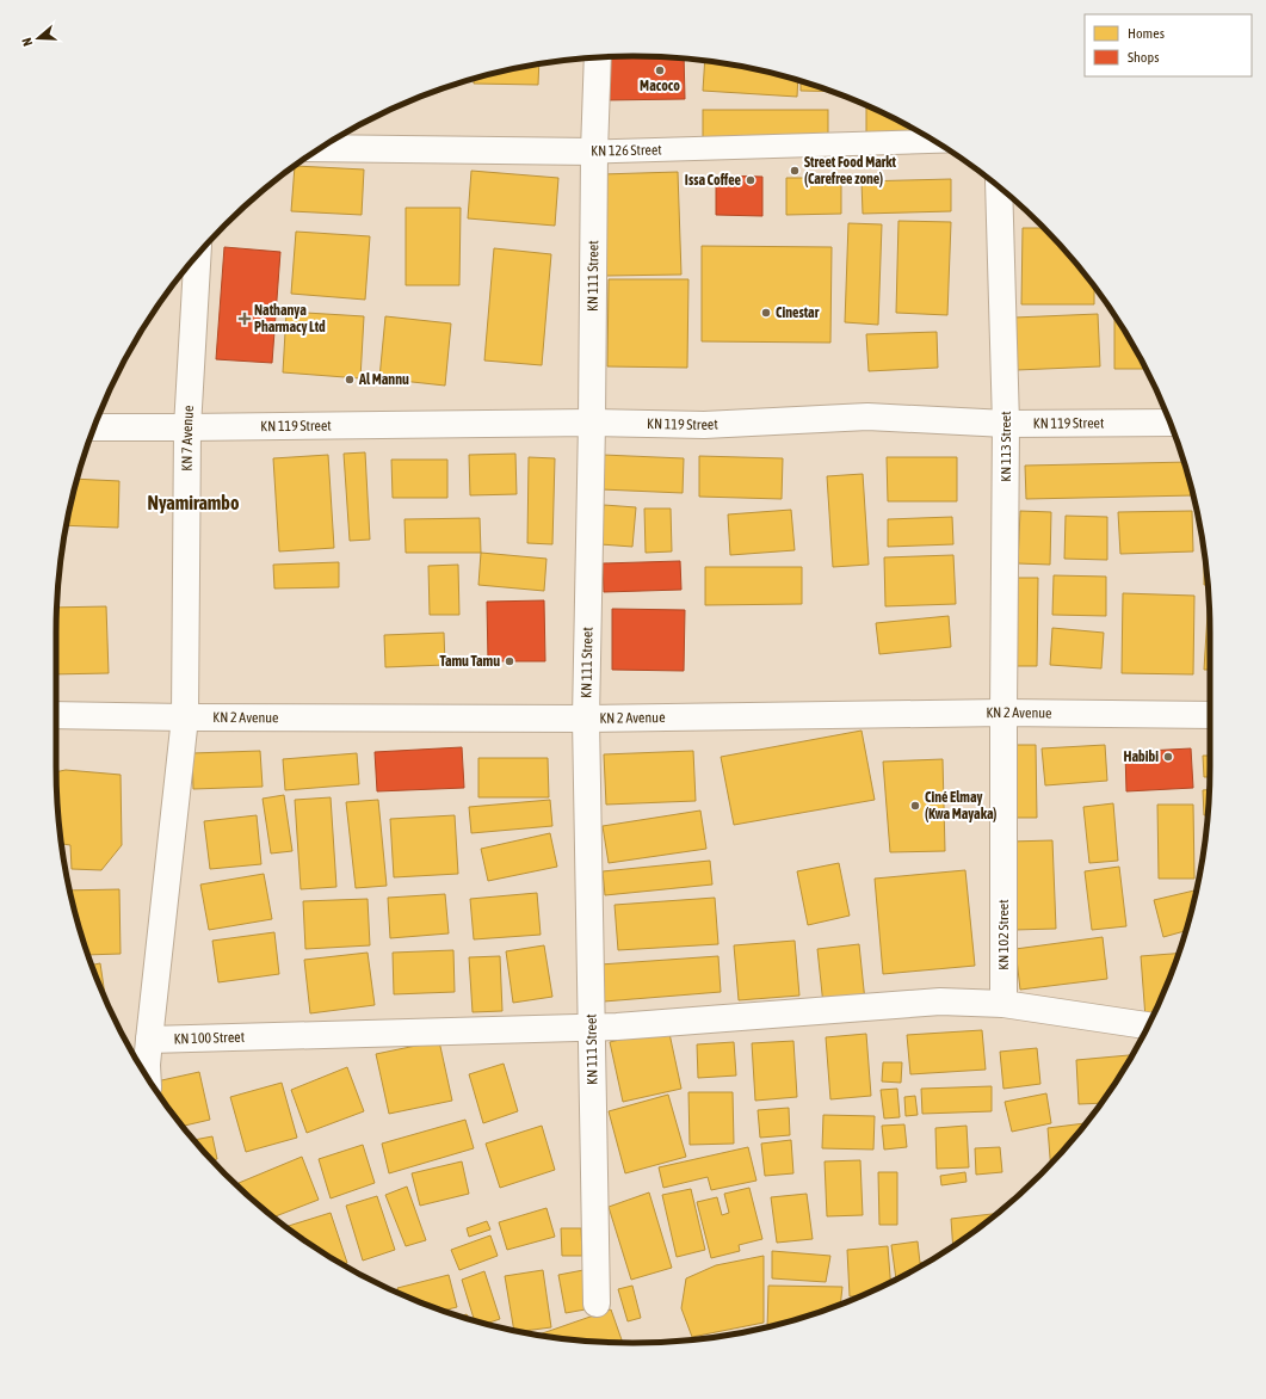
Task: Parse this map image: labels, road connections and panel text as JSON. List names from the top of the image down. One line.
{"streets":{"street":["KN 126 Street","KN 111 Street","KN 119 Street","KN 7 Avenue","KN 113 Street","KN 2 Avenue","KN 102 Street","KN 100 Street"]},"crossings":[["KN 126 Street","KN 111 Street"],["KN 111 Street","KN 119 Street"],["KN 111 Street","KN 2 Avenue"],["KN 111 Street","KN 100 Street"],["KN 119 Street","KN 7 Avenue"],["KN 119 Street","KN 113 Street"],["KN 7 Avenue","KN 2 Avenue"],["KN 113 Street","KN 2 Avenue"],["KN 113 Street","KN 102 Street"],["KN 2 Avenue","KN 102 Street"],["KN 102 Street","KN 100 Street"]],"districts":["Nyamirambo"],"places":{"other":["Macoco","Street Food Markt (Carefree zone)","Issa Coffee","Cinestar","Al Mannu","Tamu Tamu","Habibi","Ciné Elmay (Kwa Mayaka)"],"health":["Nathanya Pharmacy Ltd"]},"legend":["Homes","Shops"],"north":"left"}
